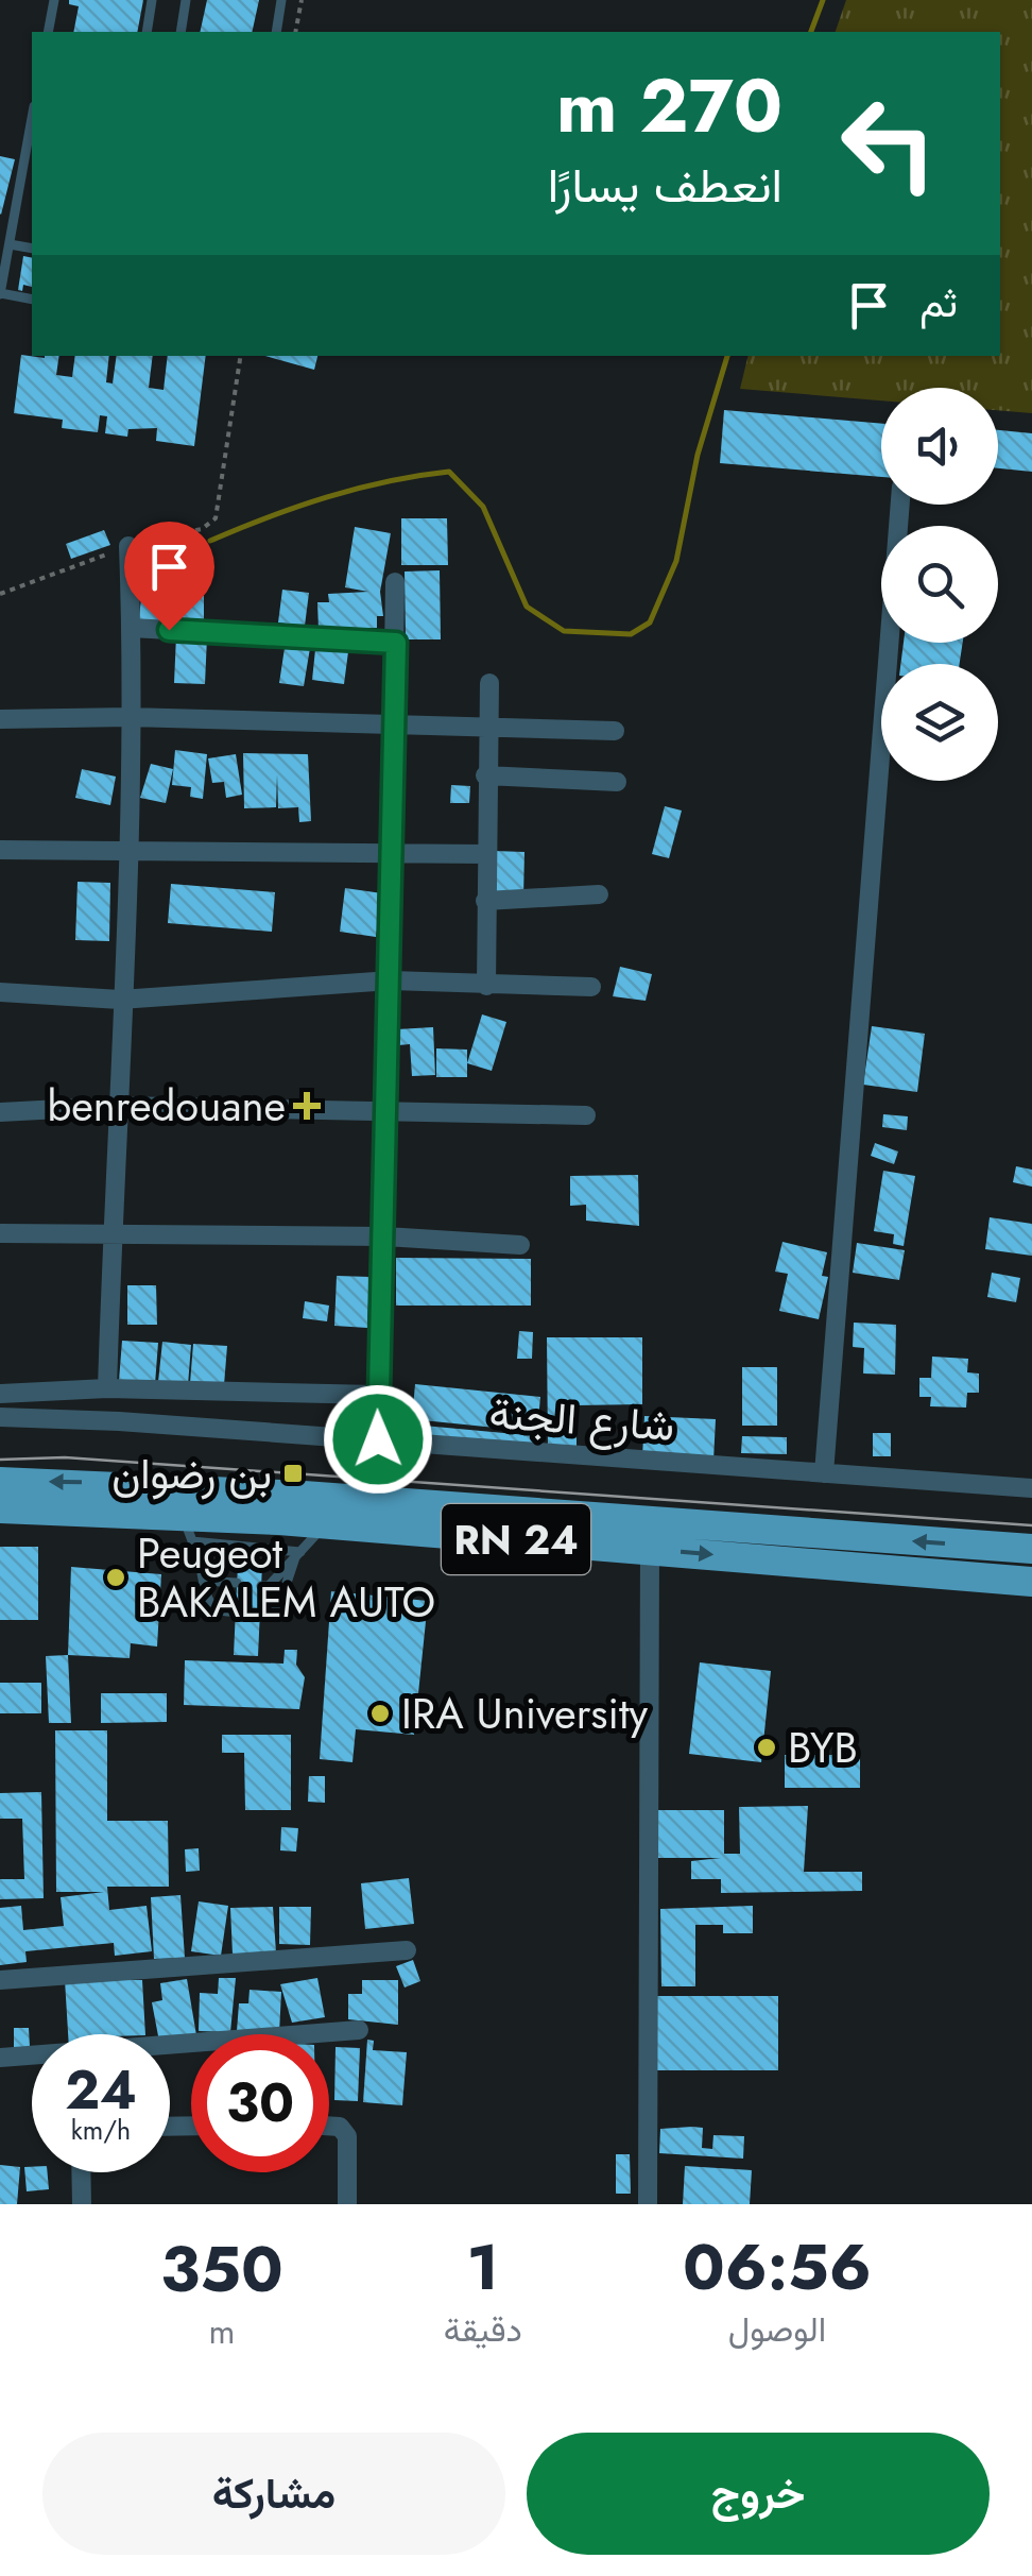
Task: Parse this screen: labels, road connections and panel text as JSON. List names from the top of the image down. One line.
{"streets":{"main road":["RN 24"],"street":["شارع الجنة"]},"places":{"health":["benredouane"],"transit":["بن رضوان"],"other":["Peugeot BAKALEM AUTO","IRA University","BYB"]},"page":{"turn":["270 m","انعطف يسارًا"],"then":"ثم","speed":"24 km/h","limit":"30","eta":["06:56","الوصول","1","دقيقة","350","m"],"buttons":["خروج","مشاركة"]}}
